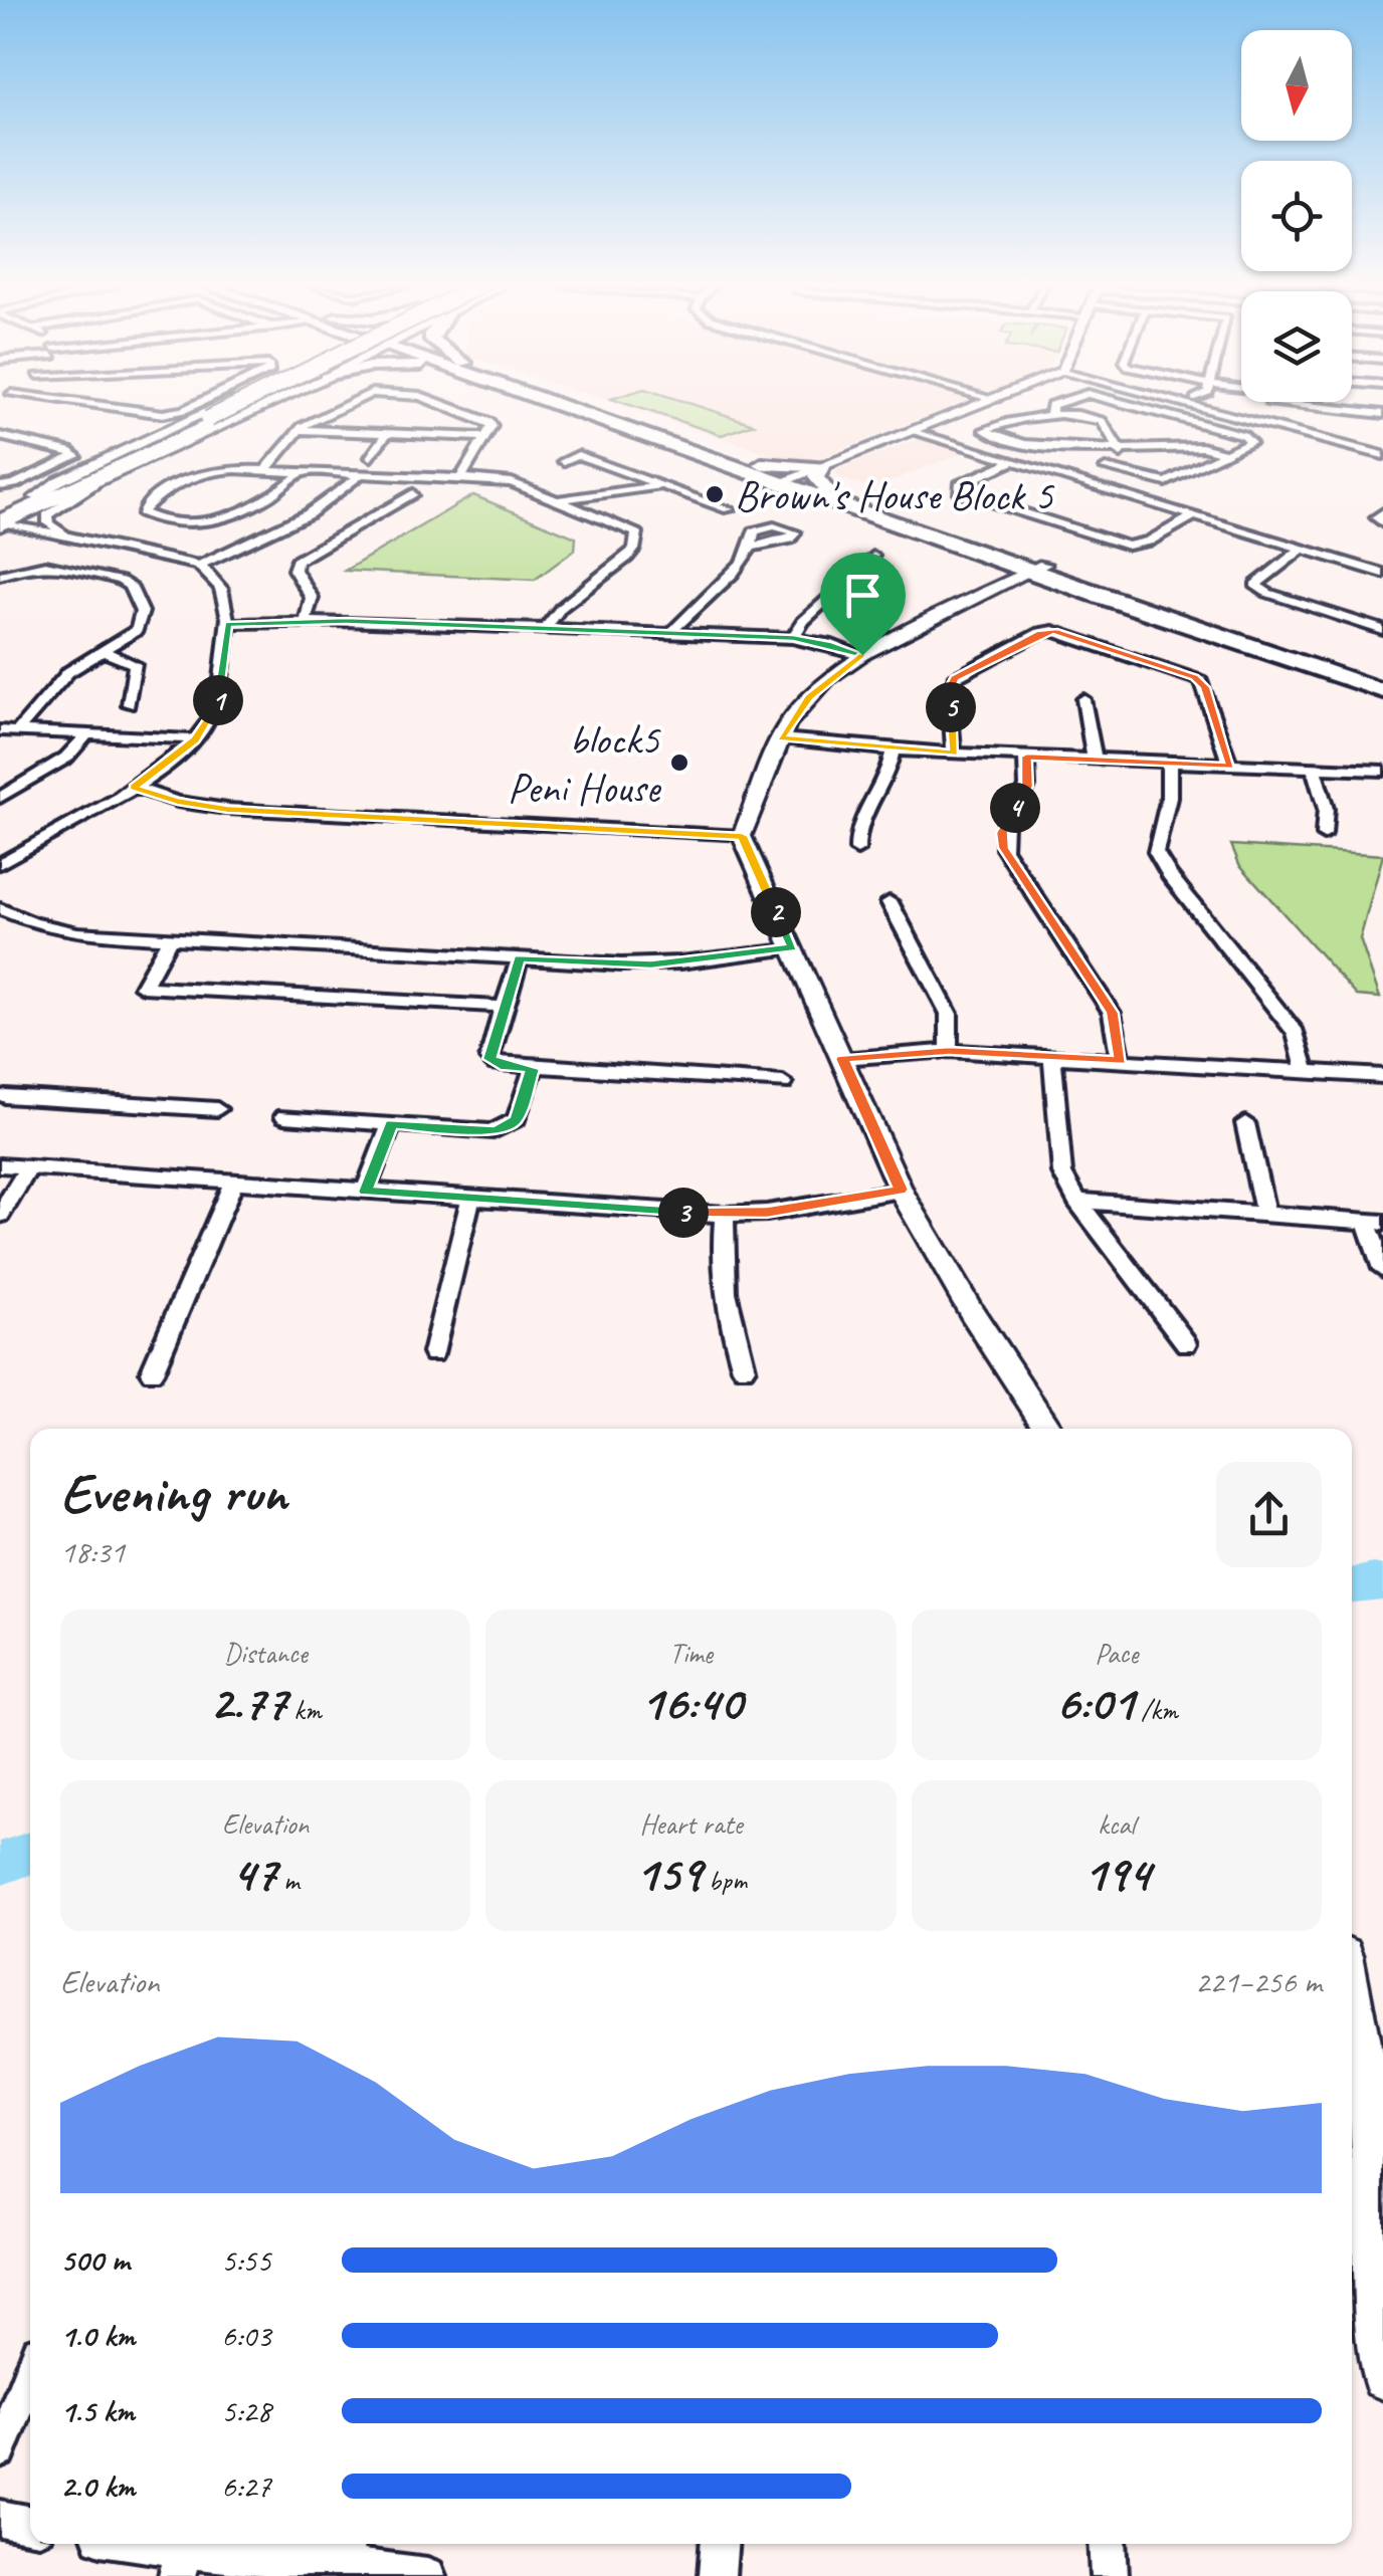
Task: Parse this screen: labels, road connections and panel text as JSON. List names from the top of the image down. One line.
{"places":["Brown's House Block 5","block5 Peni House"],"north":"bottom","page":{"pins":["1","5","4","2","3"],"heading":["Evening run","18:31"],"stats":[["Distance","2.77 km"],["Time","16:40"],["Pace","6:01 /km"],["Elevation","47 m"],["Heart rate","159 bpm"],["kcal","194"]],"chart":["Elevation","221–256 m"],"list":[{"name":"500 m","note":"5:55"},{"name":"1.0 km","note":"6:03"},{"name":"1.5 km","note":"5:28"},{"name":"2.0 km","note":"6:27"}]}}
